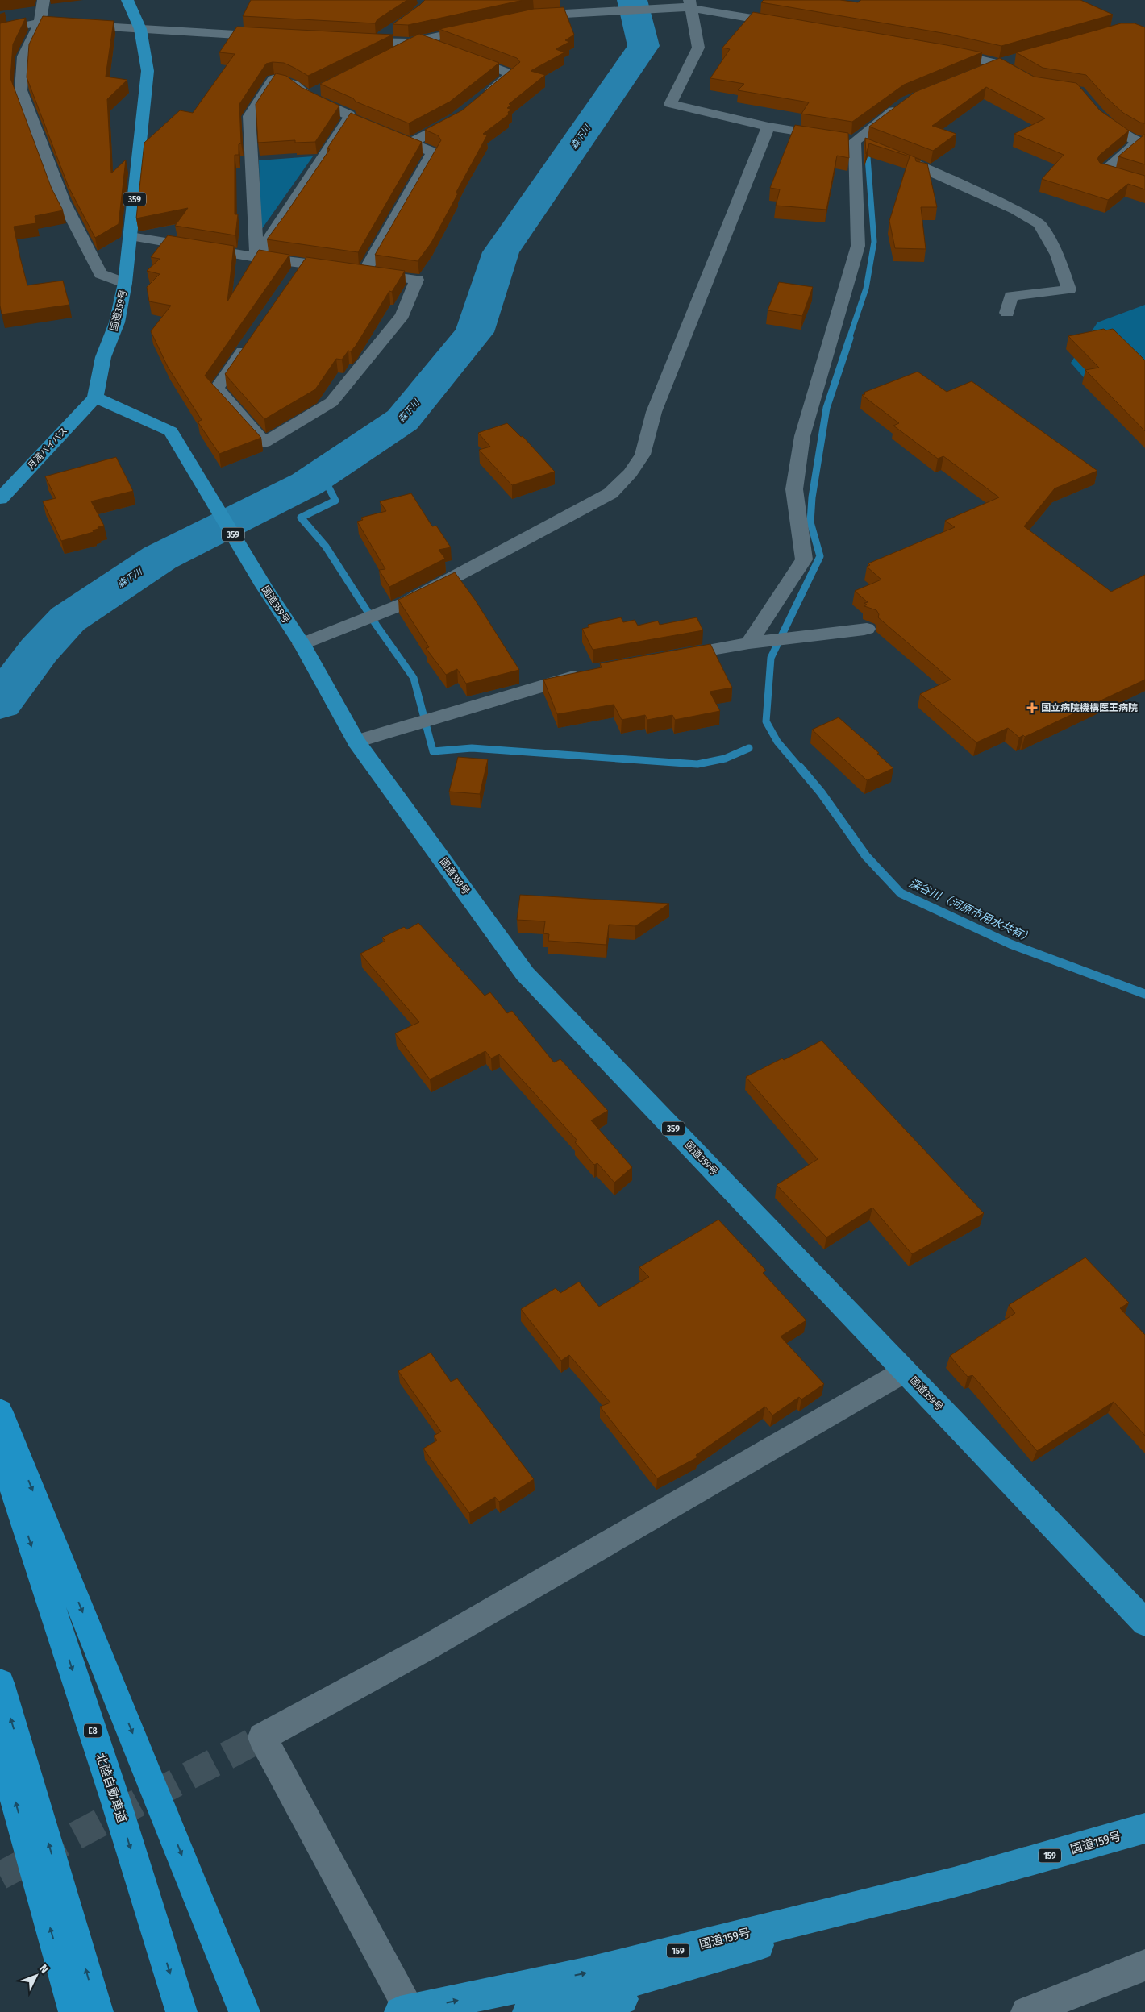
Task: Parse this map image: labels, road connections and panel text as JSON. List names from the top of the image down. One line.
{"streets":{"highway":["359","国道359号","月浦バイパス","E8","北陸自動車道","国道159号","159"]},"crossings":[["国道359号","月浦バイパス"],["国道159号","159"]],"water":["森下川","深谷川（河原市用水共有）"],"places":{"health":["国立病院機構医王病院"]},"north":"top right"}
